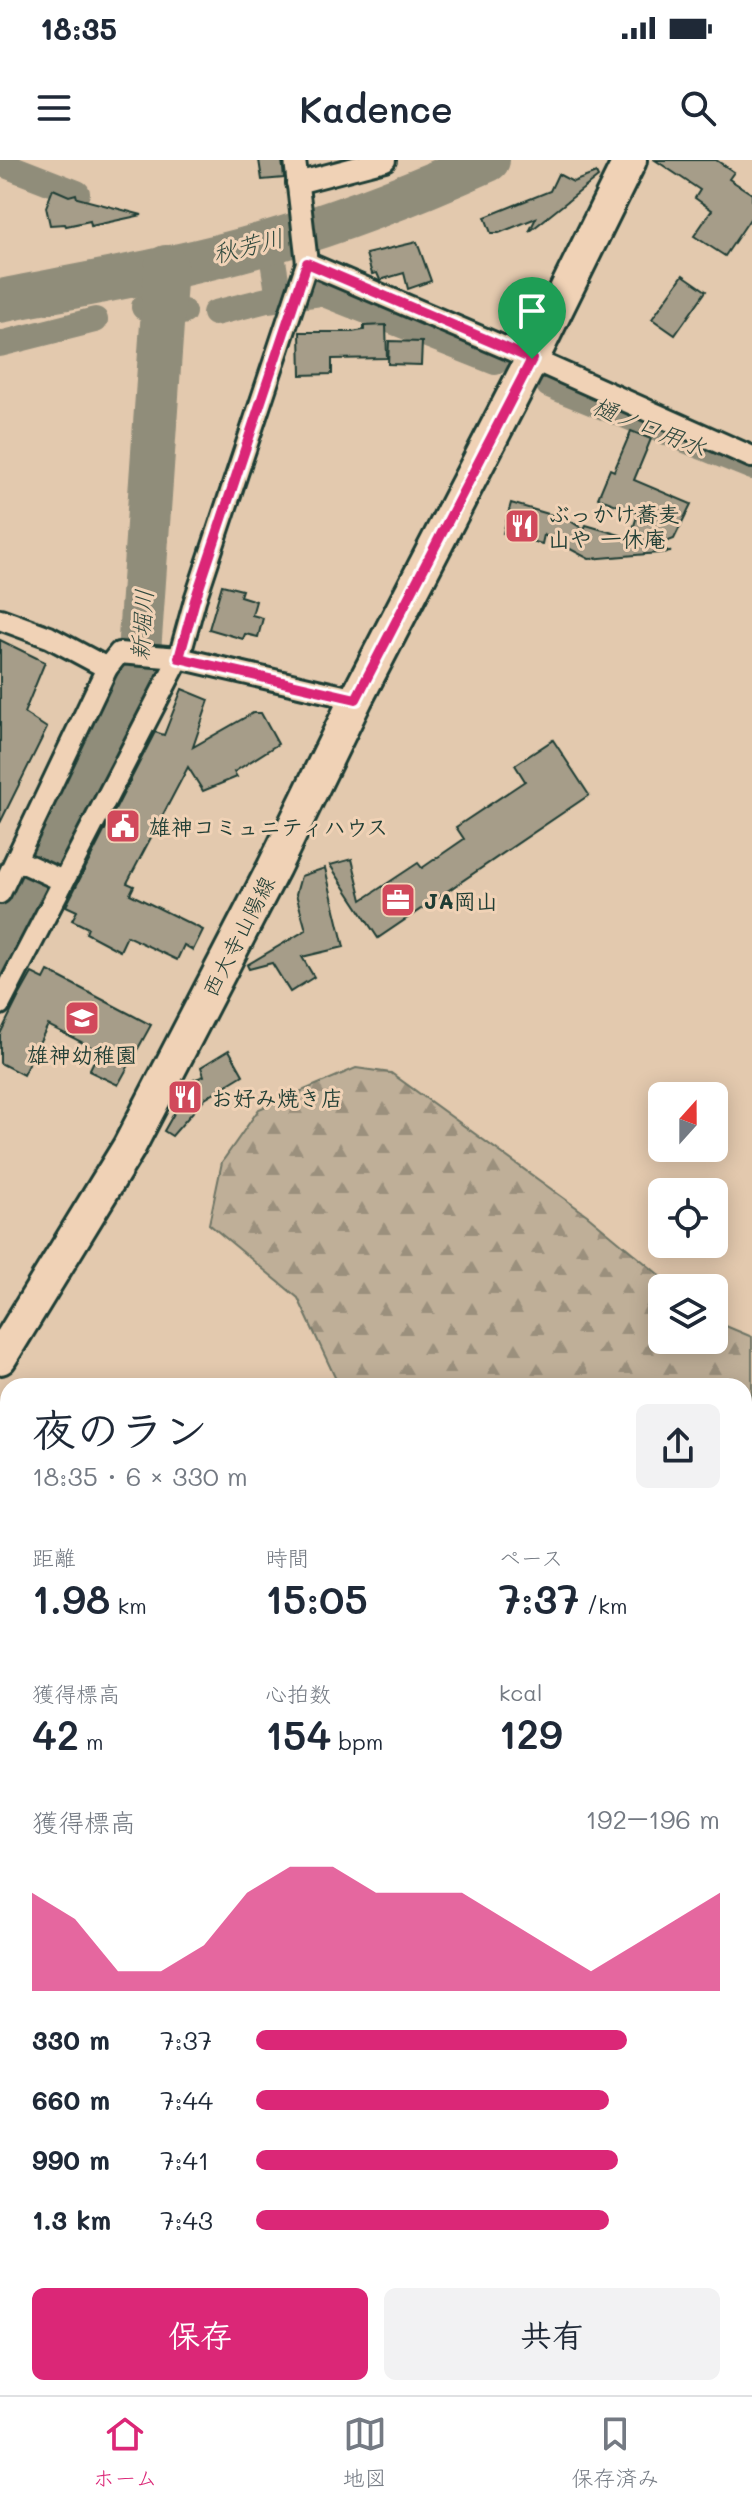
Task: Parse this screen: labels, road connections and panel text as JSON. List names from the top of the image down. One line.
{"streets":{"main road":["西大寺山陽線"]},"water":["秋芳川","樋ノ口用水","新堀川"],"places":{"restaurant":["ぶっかけ蕎麦 山や 一休庵","お好み焼き店"],"public building":["雄神コミュニティハウス"],"office":["JA岡山"],"school or university":["雄神幼稚園"]},"north":"top","page":{"status":"18:35","header":"Kadence","heading":["夜のラン","18:35 · 6 × 330 m"],"stats":[["距離","1.98 km"],["時間","15:05"],["ペース","7:37 /km"],["獲得標高","42 m"],["心拍数","154 bpm"],["kcal","129"]],"chart":["獲得標高","192–196 m"],"list":[{"name":"330 m","note":"7:37"},{"name":"660 m","note":"7:44"},{"name":"990 m","note":"7:41"},{"name":"1.3 km","note":"7:43"}],"buttons":["保存","共有"],"tabs":["ホーム","地図","保存済み"]}}
